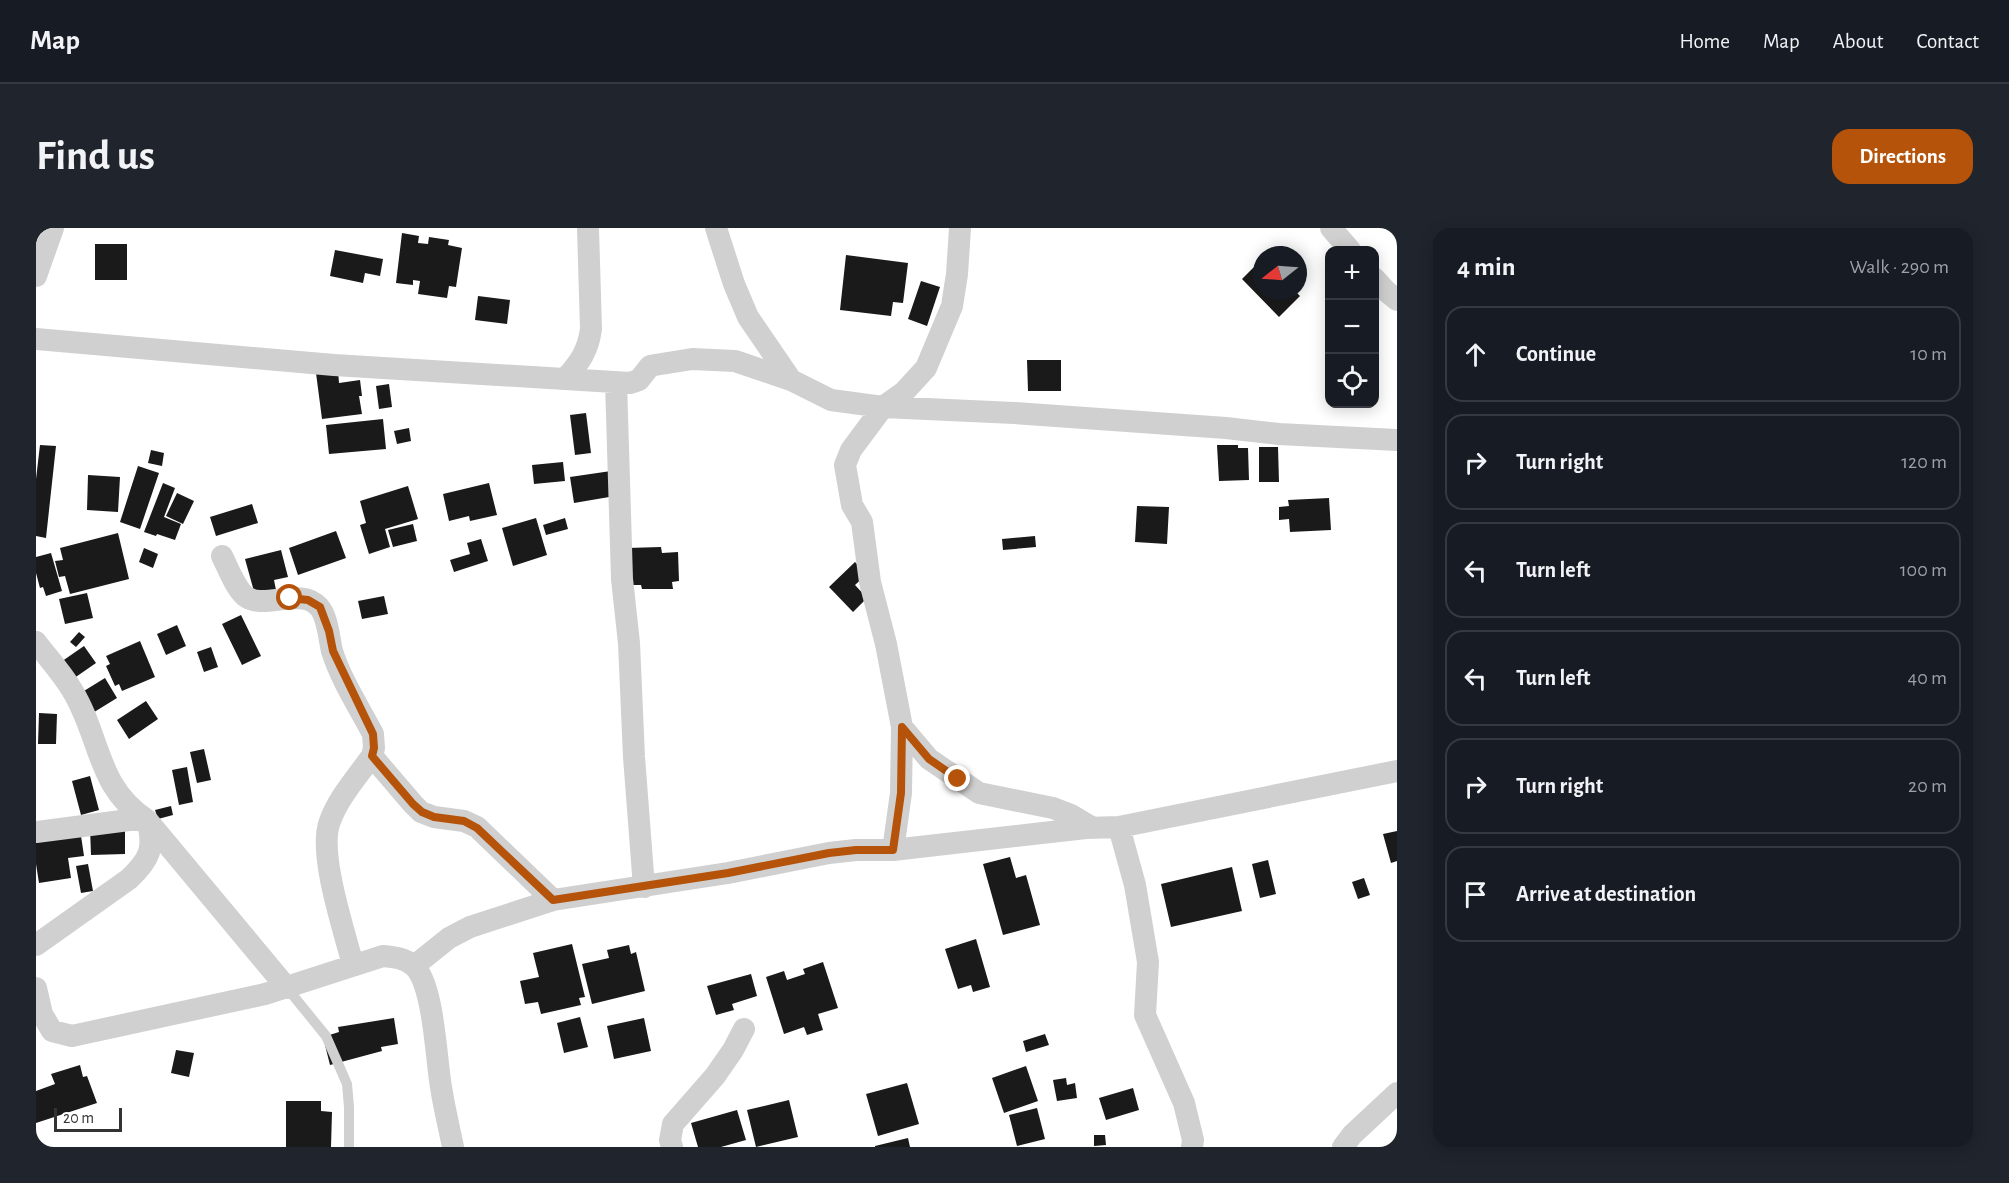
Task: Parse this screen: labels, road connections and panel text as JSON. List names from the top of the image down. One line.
{"scale_bar":"20 m","north":"left","page":{"header":"Map","nav":["Home","Map","About","Contact"],"buttons":"Directions","title":"Find us","heading":["4 min","Walk · 290 m"],"map_buttons":["+","−"],"list":[["Continue","10 m"],["Turn right","120 m"],["Turn left","100 m"],["Turn left","40 m"],["Turn right","20 m"],"Arrive at destination"],"scale":"20 m"}}
